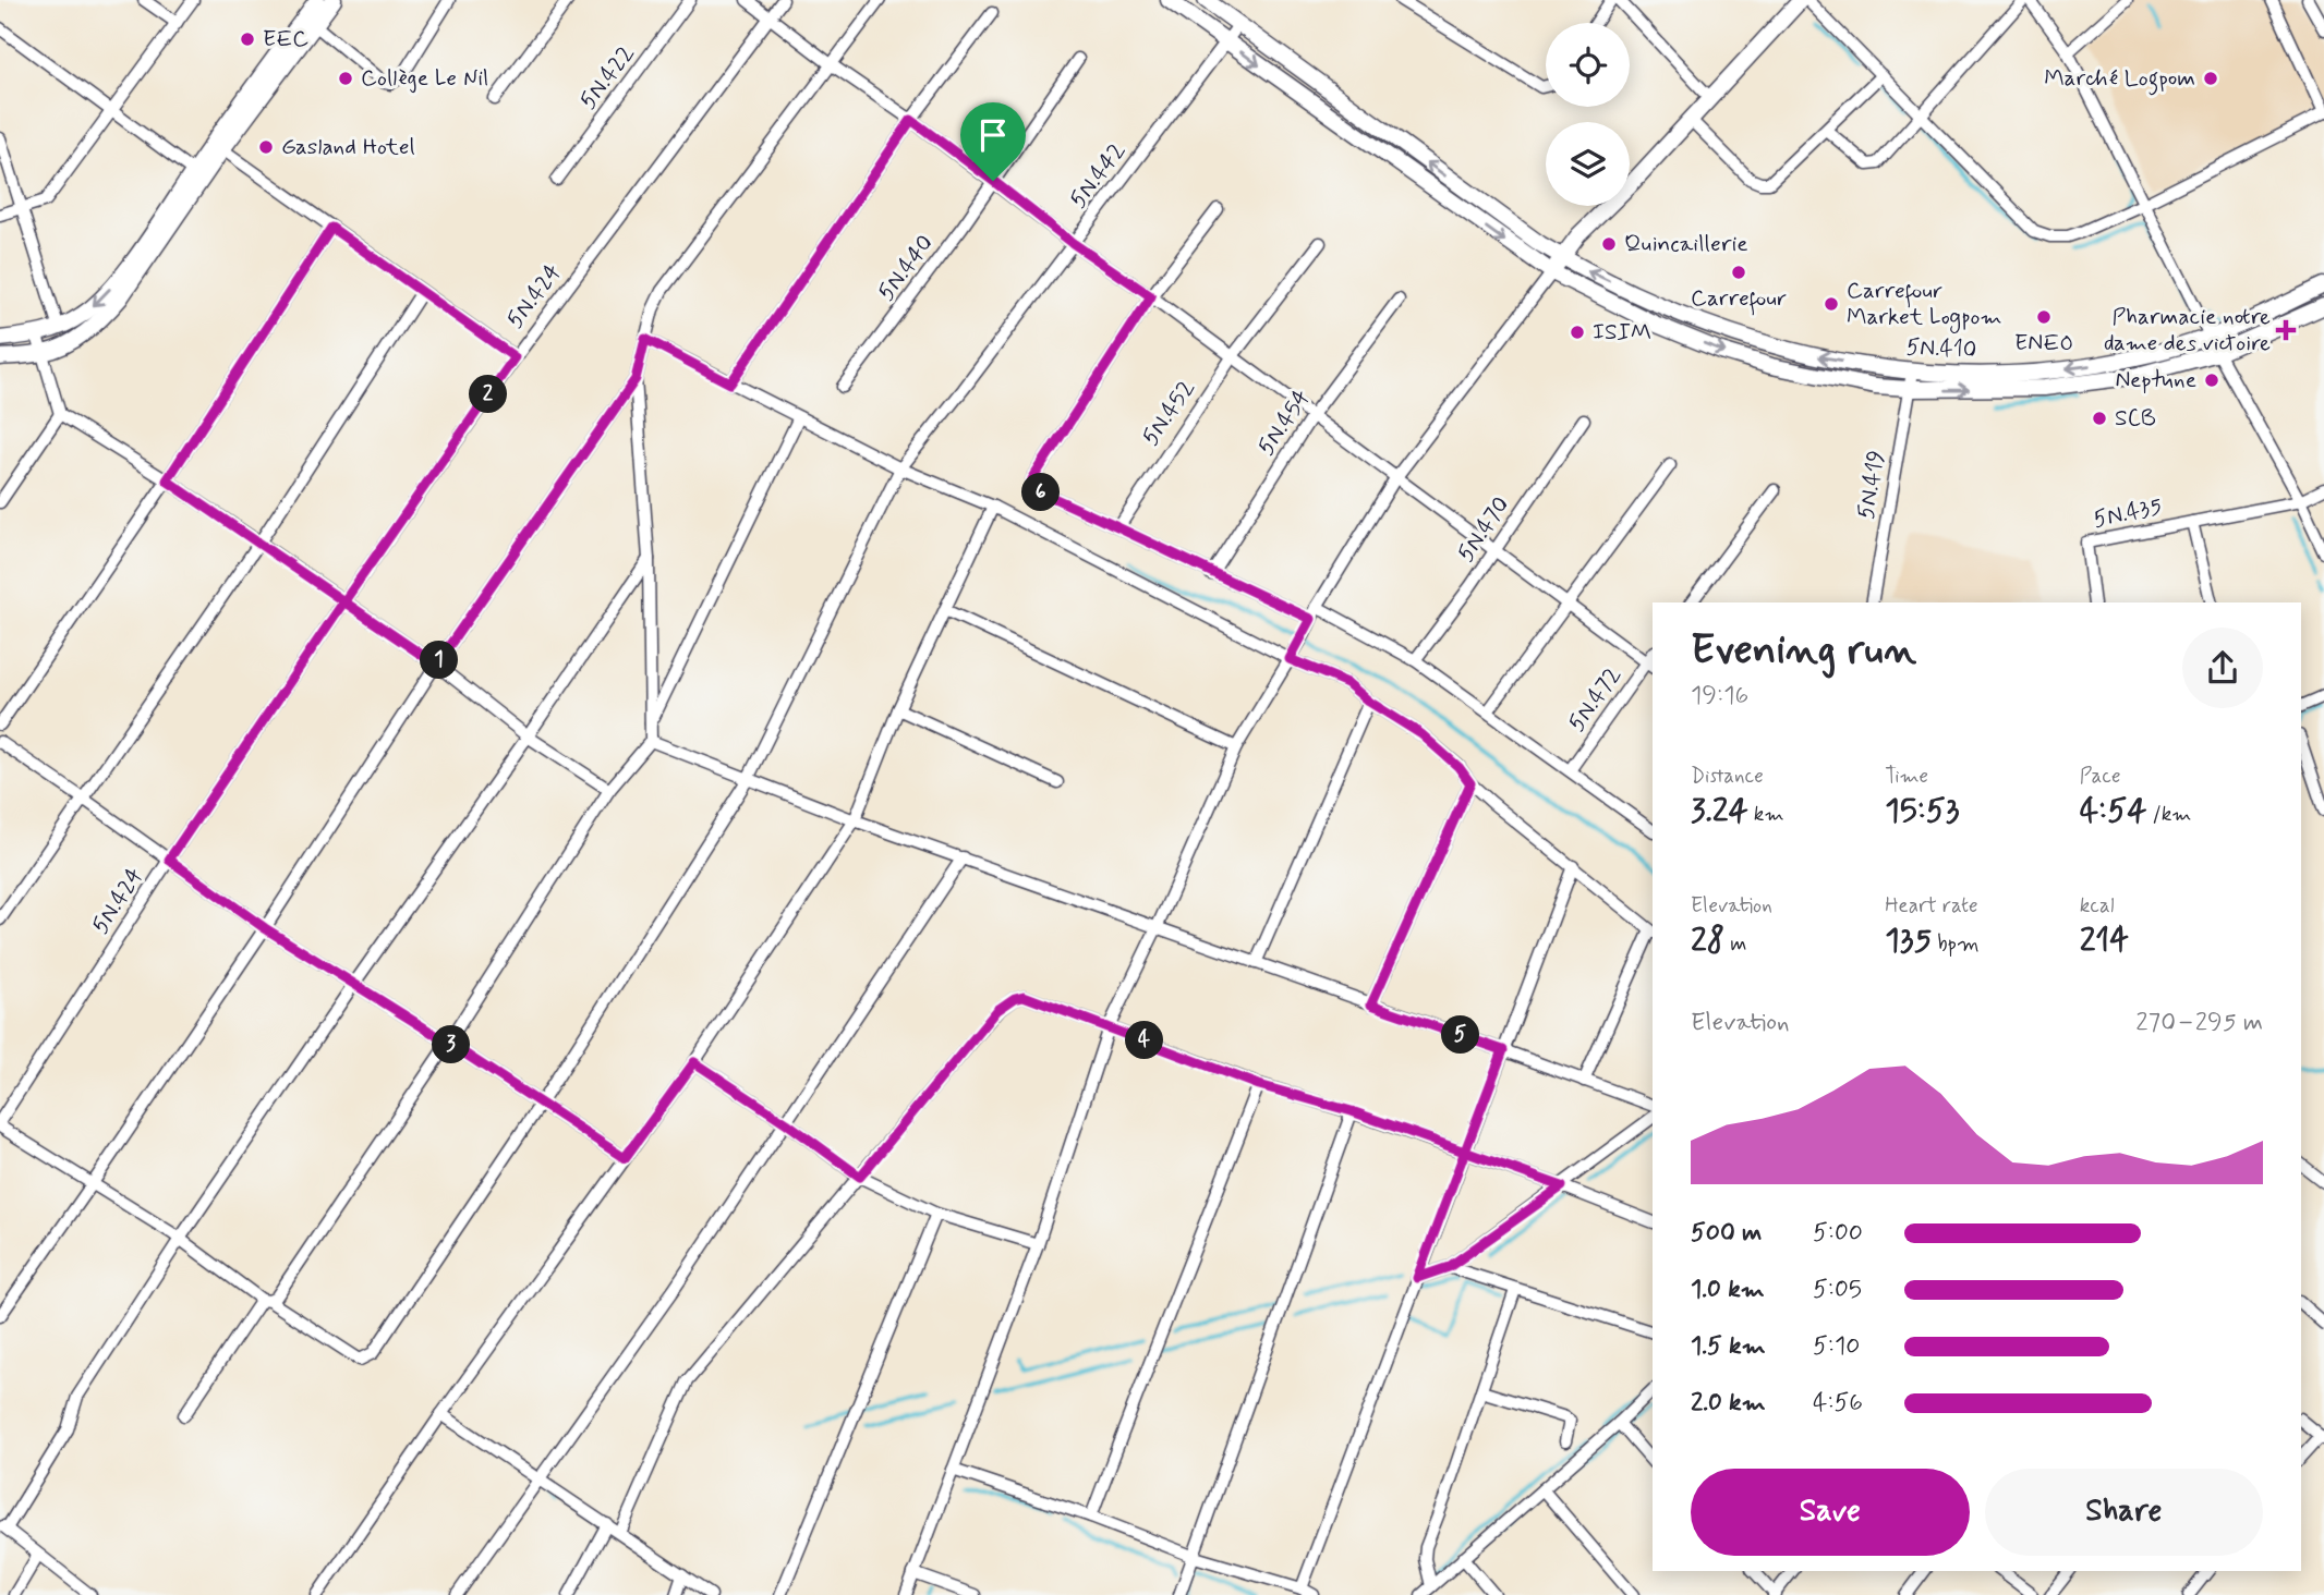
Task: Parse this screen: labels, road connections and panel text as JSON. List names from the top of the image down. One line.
{"streets":{"main road":["5N.410"],"street":["5N.422","5N.442","5N.440","5N.424","5N.452","5N.454","5N.419","5N.435","5N.470","5N.472"]},"crossings":[["5N.442","5N.410"],["5N.410","5N.419"]],"places":{"other":["EEC","Collège Le Nil","Marché Logpom","Gasland Hotel","Quincaillerie","Carrefour","Carrefour Market Logpom","ENEO","ISIM","Neptune","SCB"],"health":["Pharmacie notre dame des victoire"]},"page":{"pins":["2","6","1","5","4","3"],"heading":["Evening run","19:16"],"stats":[["Distance","3.24 km"],["Time","15:53"],["Pace","4:54 /km"],["Elevation","28 m"],["Heart rate","135 bpm"],["kcal","214"]],"chart":["Elevation","270–295 m"],"list":[{"name":"500 m","note":"5:00"},{"name":"1.0 km","note":"5:05"},{"name":"1.5 km","note":"5:10"},{"name":"2.0 km","note":"4:56"}],"buttons":["Save","Share"]}}
